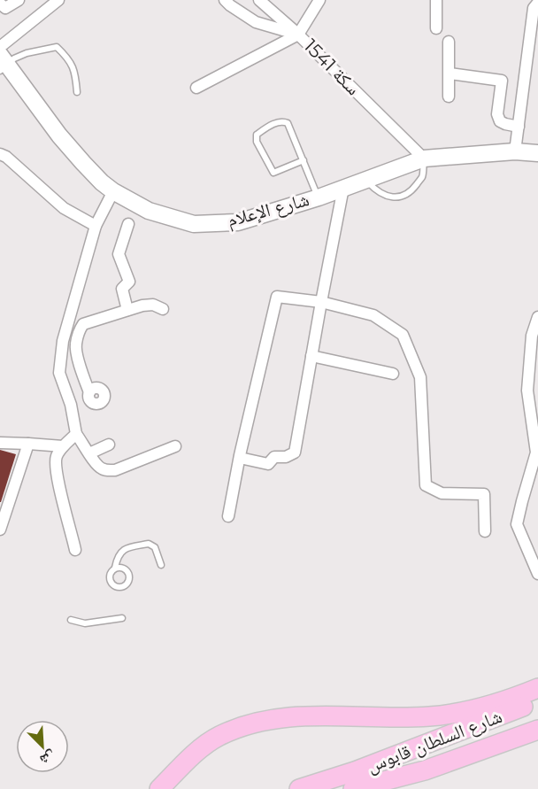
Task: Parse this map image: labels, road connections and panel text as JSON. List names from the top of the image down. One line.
{"streets":{"highway":["شارع السلطان قابوس"],"main road":["شارع الإعلام"],"street":["سكة 1541"]},"crossings":[["سكة 1541","شارع الإعلام"]],"north":"bottom right"}
